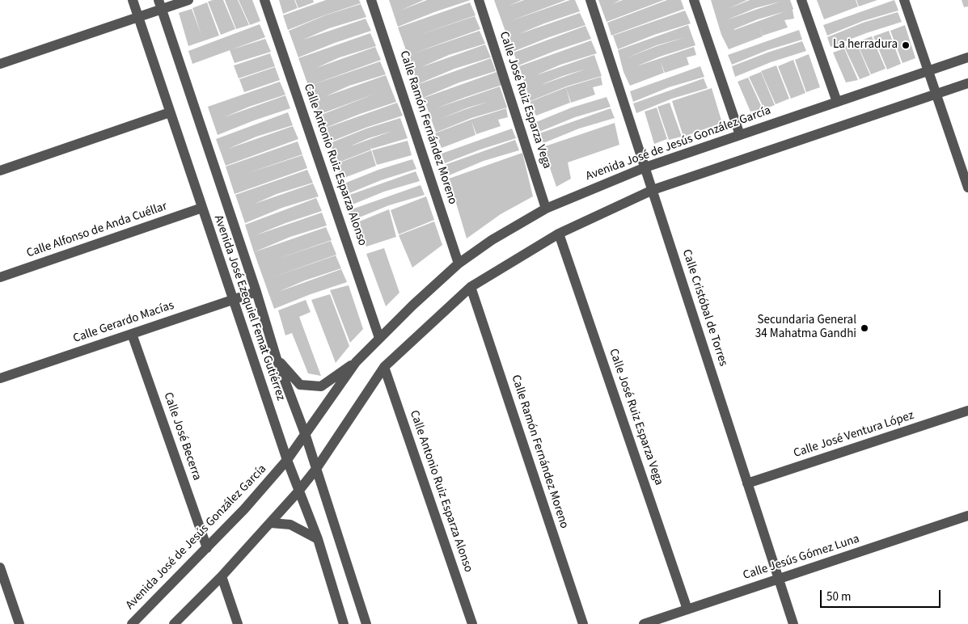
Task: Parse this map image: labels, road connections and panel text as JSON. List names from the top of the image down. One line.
{"streets":{"street":["Calle José Ruiz Esparza Vega","Calle Ramón Fernández Moreno","Avenida José de Jesús González García","Calle Antonio Ruiz Esparza Alonso","Calle Alfonso de Anda Cuéllar","Avenida José Ezequiel Femat Gutiérrez","Calle Cristóbal de Torres","Calle Gerardo Macías","Calle José Ventura López","Calle José Becerra","Calle Jesús Gómez Luna"]},"crossings":[["Calle José Ruiz Esparza Vega","Avenida José de Jesús González García"],["Calle José Ruiz Esparza Vega","Calle Jesús Gómez Luna"],["Calle Ramón Fernández Moreno","Avenida José de Jesús González García"],["Avenida José de Jesús González García","Calle Antonio Ruiz Esparza Alonso"],["Avenida José de Jesús González García","Avenida José Ezequiel Femat Gutiérrez"],["Avenida José de Jesús González García","Calle Cristóbal de Torres"],["Avenida José de Jesús González García","Calle José Becerra"],["Calle Alfonso de Anda Cuéllar","Avenida José Ezequiel Femat Gutiérrez"],["Avenida José Ezequiel Femat Gutiérrez","Calle Gerardo Macías"],["Calle Cristóbal de Torres","Calle José Ventura López"],["Calle Cristóbal de Torres","Calle Jesús Gómez Luna"],["Calle Gerardo Macías","Calle José Becerra"]],"places":["La herradura","Secundaria General 34 Mahatma Gandhi"],"scale_bar":"50 m"}
